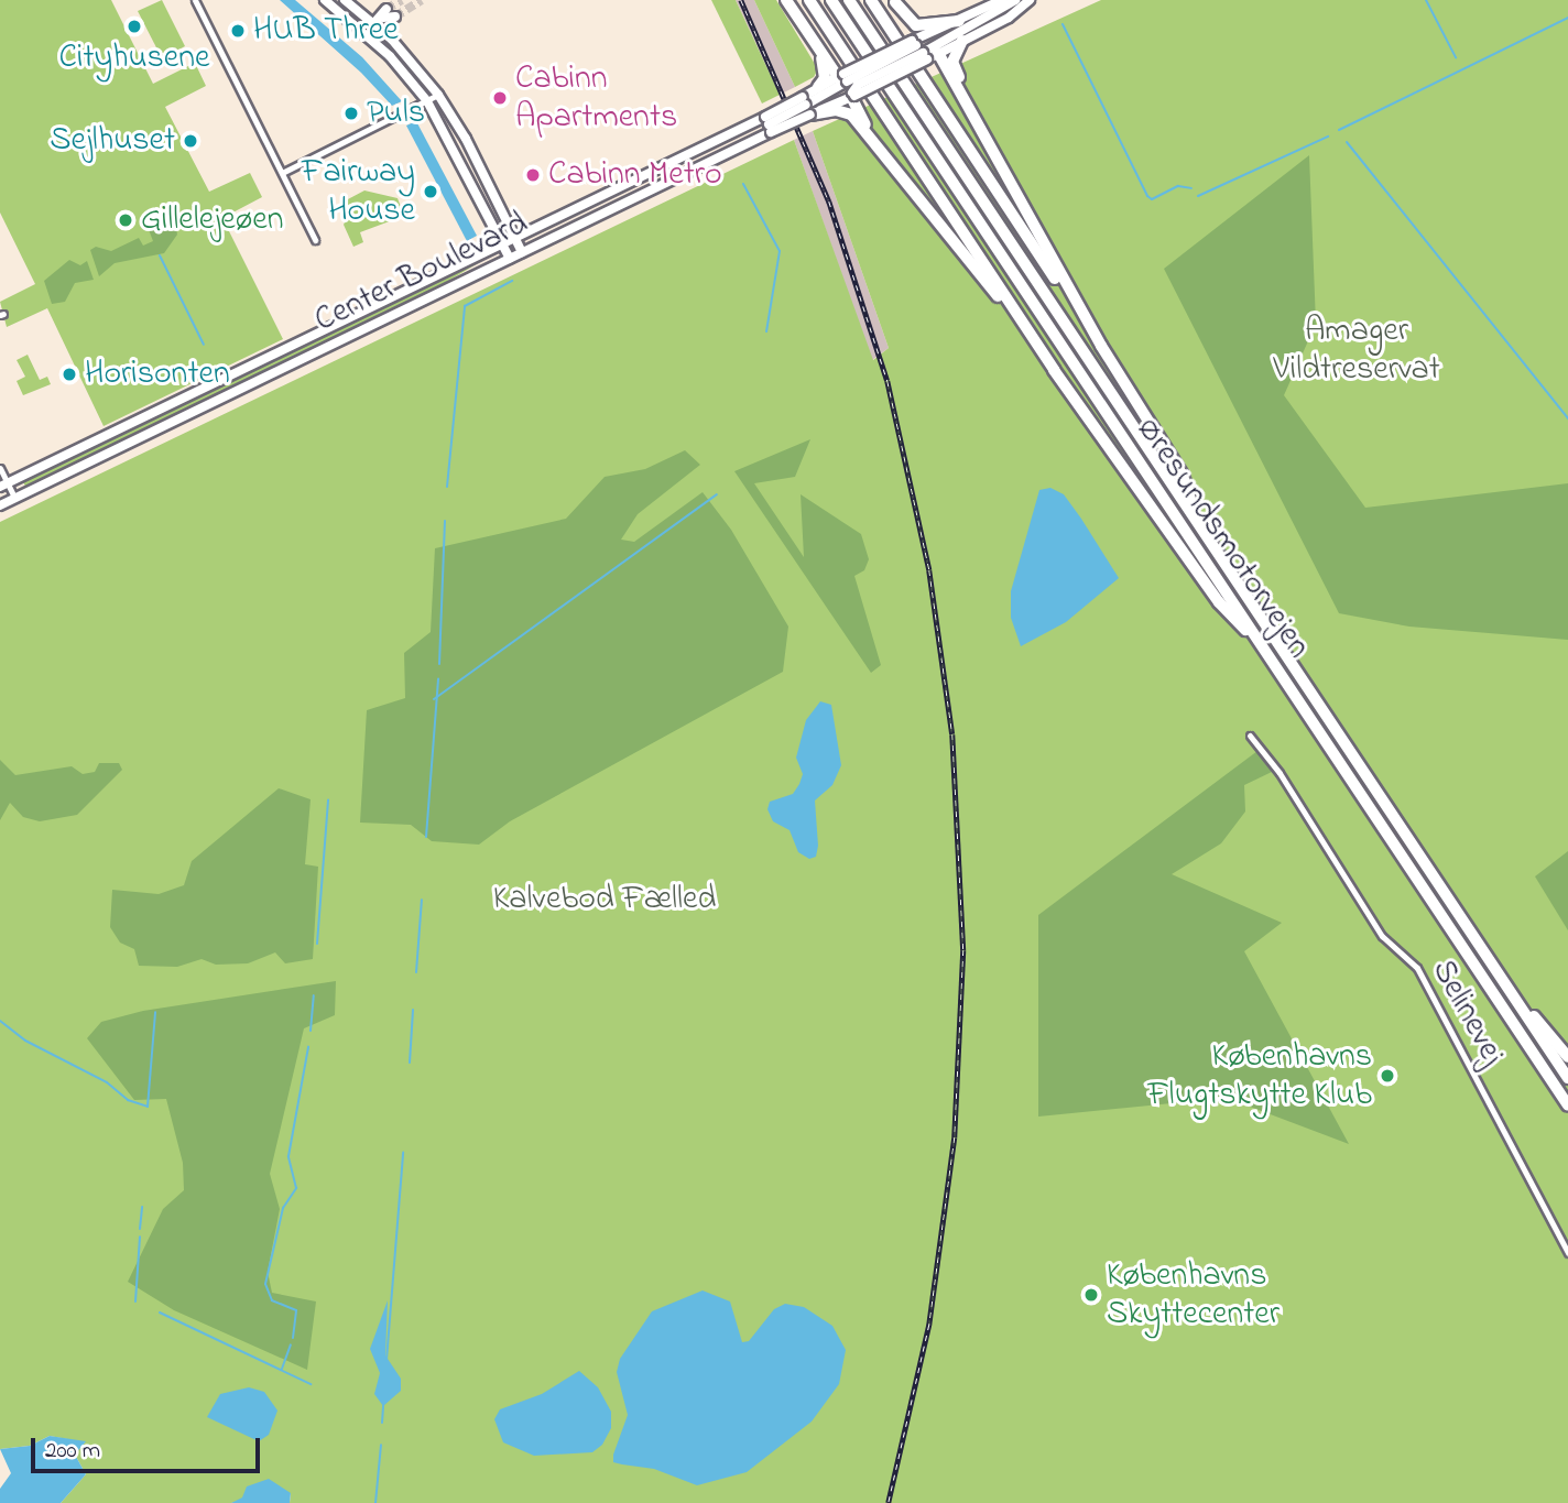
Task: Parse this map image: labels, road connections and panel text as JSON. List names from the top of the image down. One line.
{"streets":{"highway":["Øresundsmotorvejen"],"street":["Center Boulevard","Selinevej"]},"parks":["Amager Vildtreservat","Kalvebod Fælled"],"places":["Cityhusene","HUB Three","Cabinn Apartments","Puls","Sejlhuset","Cabinn Metro","Fairway House","Gillelejeøen","Horisonten","Københavns Flugtskytte Klub","Københavns Skyttecenter"],"scale_bar":"200 m"}
